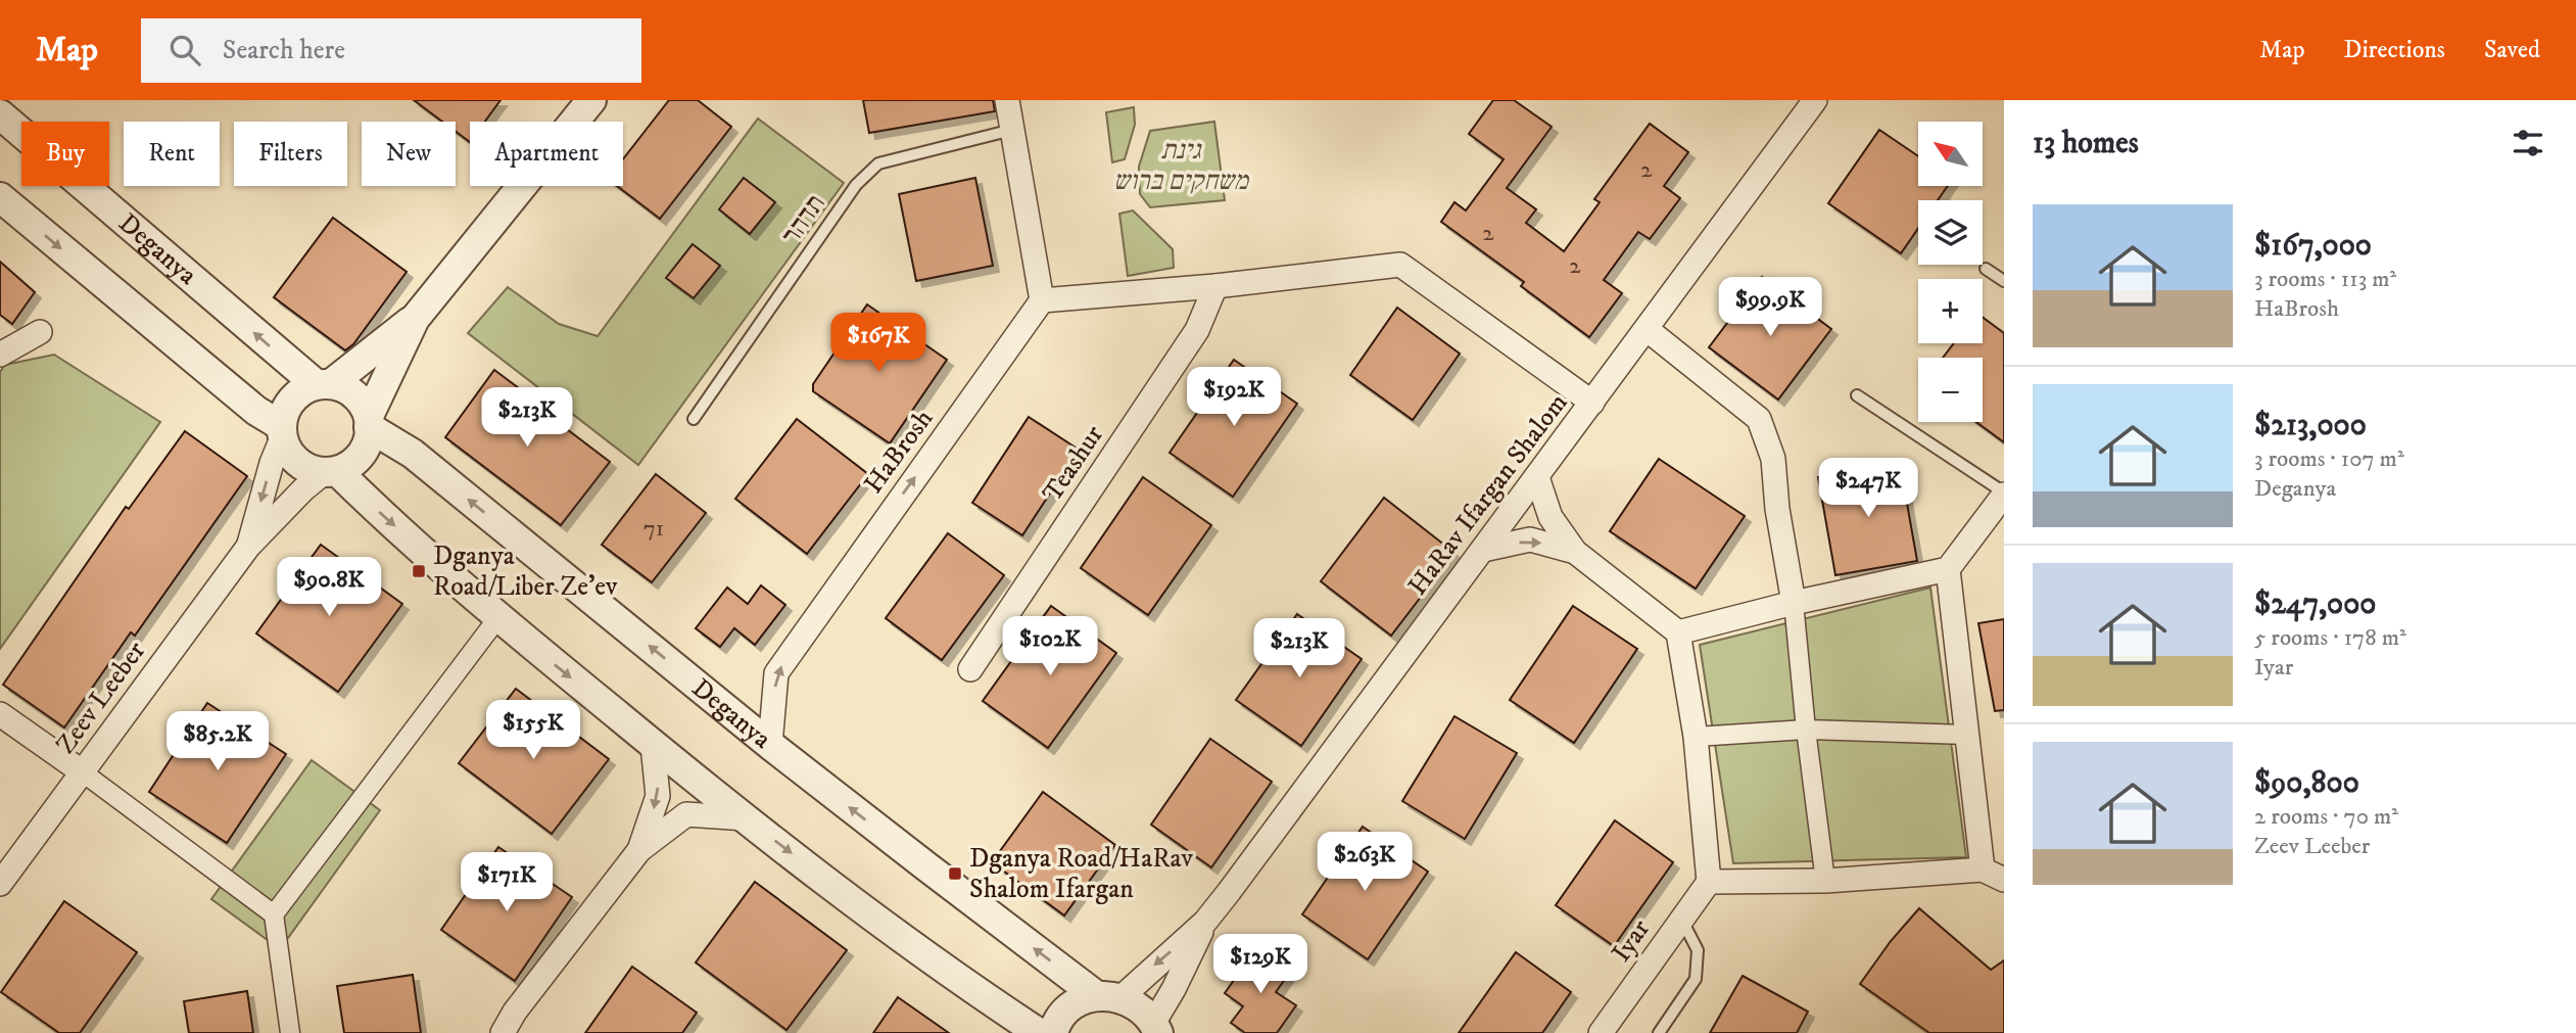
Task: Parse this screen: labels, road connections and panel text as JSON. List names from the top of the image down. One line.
{"streets":{"street":["Deganya","HaBrosh","Teashur","HaRav Ifargan Shalom","Zeev Leeber","Iyar"],"lane":["תדהר"]},"crossings":[["Deganya","HaBrosh"],["Deganya","HaRav Ifargan Shalom"],["Deganya","Zeev Leeber"]],"one_way":["HaBrosh"],"parks":["גינת משחקים ברוש"],"places":{"transit":["Dganya Road/Liber Ze'ev","Dganya Road/HaRav Shalom Ifargan"]},"house_numbers":["2","2","2","71"],"north":"top left","page":{"header":"Map","search":"Search here","nav":["Map","Directions","Saved"],"heading":"13 homes","map_buttons":["+","−"],"chip":["Buy","Rent","Filters","New","Apartment"],"list":[{"name":"$167,000","note":"3 rooms · 113 m² · HaBrosh"},{"name":"$213,000","note":"3 rooms · 107 m² · Deganya"},{"name":"$247,000","note":"5 rooms · 178 m² · Iyar"},{"name":"$90,800","note":"2 rooms · 70 m² · Zeev Leeber"}],"price":["$99.9K","$167K","$192K","$213K","$247K","$90.8K","$102K","$213K","$155K","$85.2K","$263K","$171K","$129K"]}}
